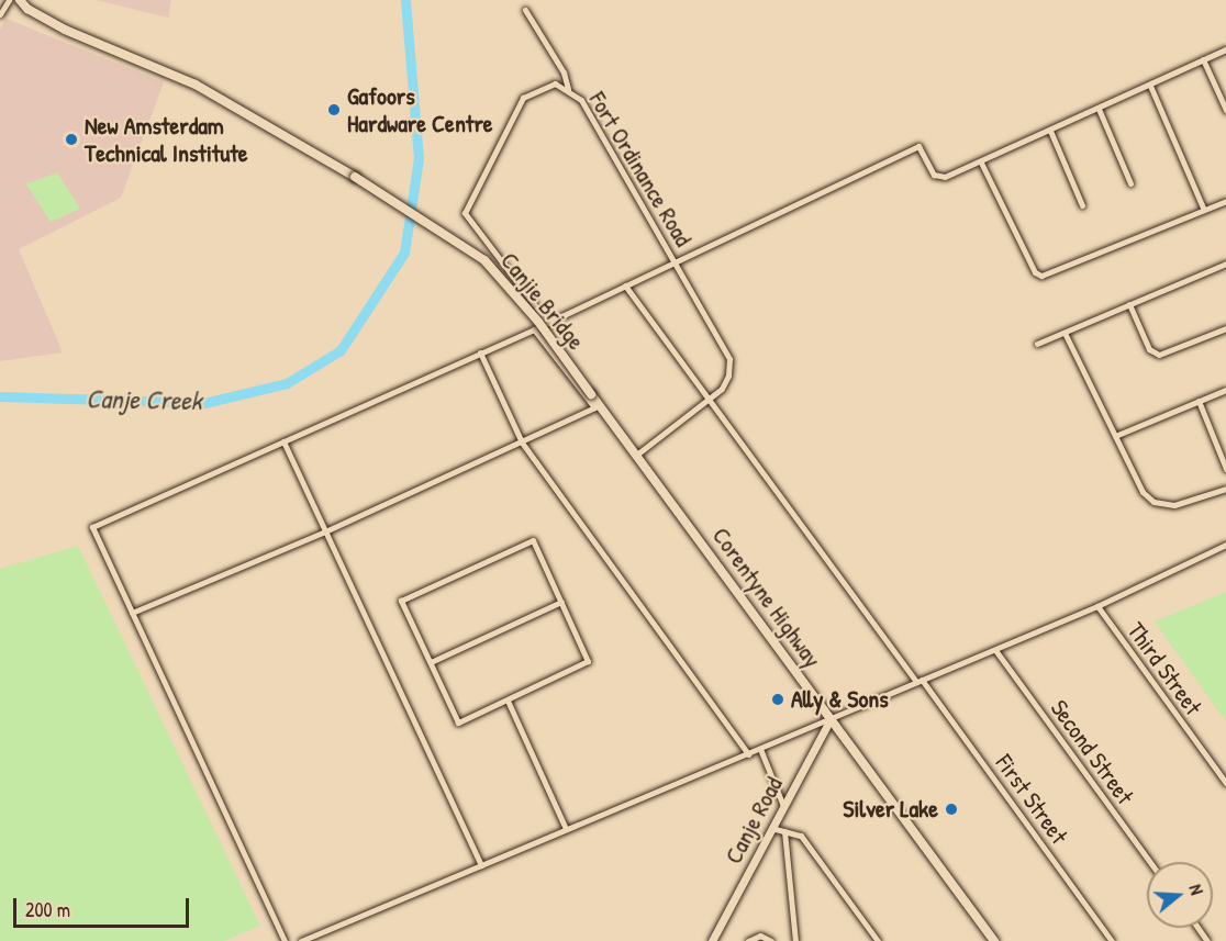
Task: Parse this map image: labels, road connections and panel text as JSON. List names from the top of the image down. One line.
{"streets":{"main road":["Canjie Bridge","Corentyne Highway"],"street":["Fort Ordinance Road","Third Street","Second Street","First Street","Canje Road"]},"crossings":[["Fort Ordinance Road","Corentyne Highway"],["Fort Ordinance Road","First Street"],["Canjie Bridge","Corentyne Highway"],["Corentyne Highway","Canje Road"]],"water":["Canje Creek"],"places":["Gafoors Hardware Centre","New Amsterdam Technical Institute","Ally & Sons","Silver Lake"],"scale_bar":"200 m","north":"right"}
